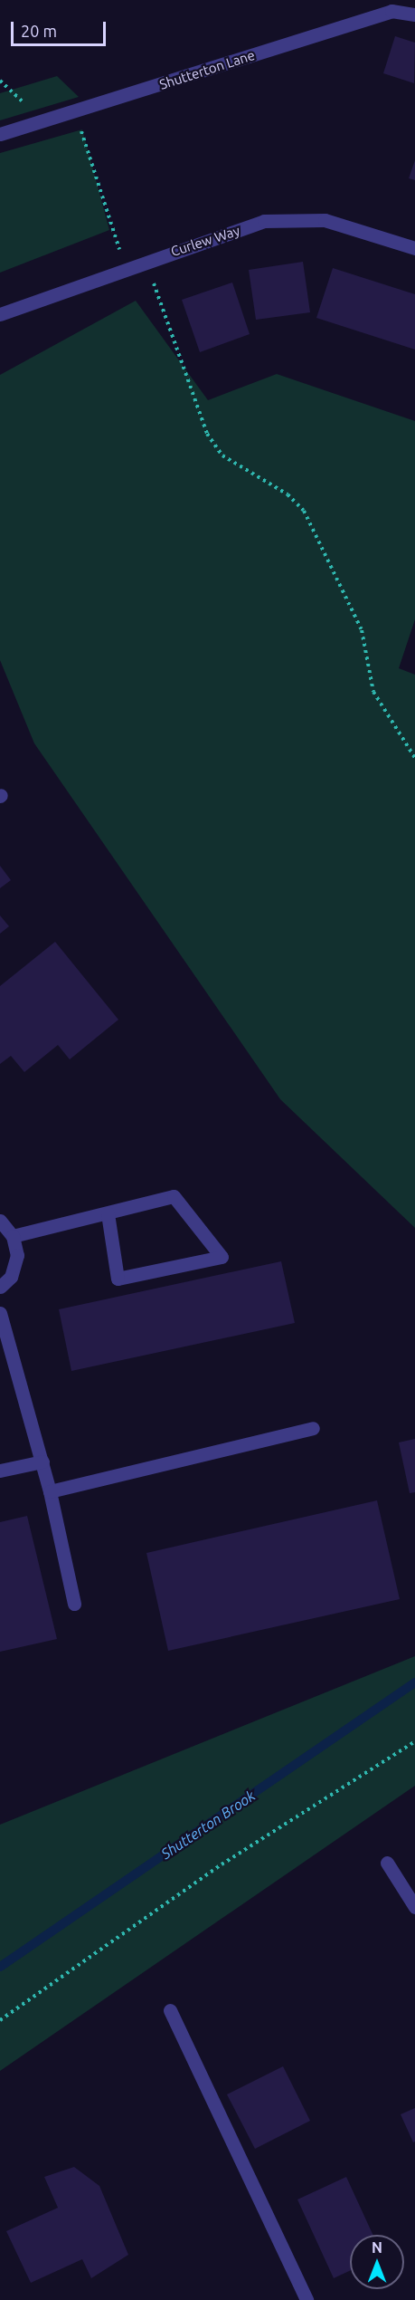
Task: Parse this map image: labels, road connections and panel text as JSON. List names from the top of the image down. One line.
{"streets":{"street":["Shutterton Lane","Curlew Way"]},"water":["Shutterton Brook"],"scale_bar":"20 m","north":"top"}
